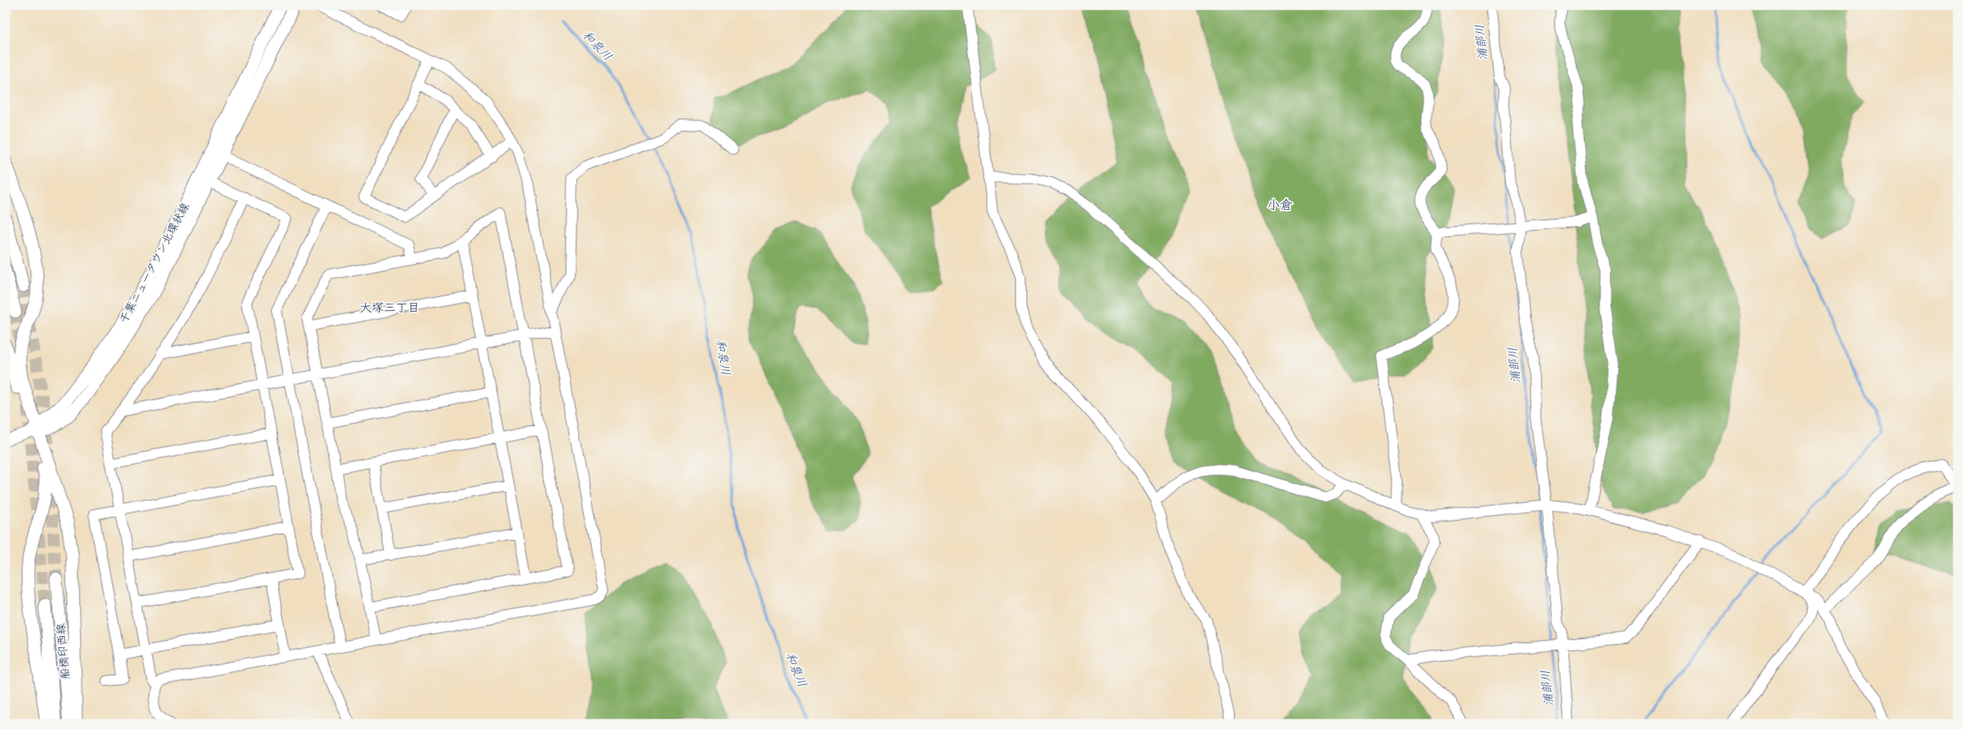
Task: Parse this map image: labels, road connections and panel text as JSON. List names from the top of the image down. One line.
{"streets":{"main road":["千葉ニュータウン北環状線","船橋印西線"]},"districts":["小倉","大塚三丁目"],"water":["浦部川","和泉川"]}
